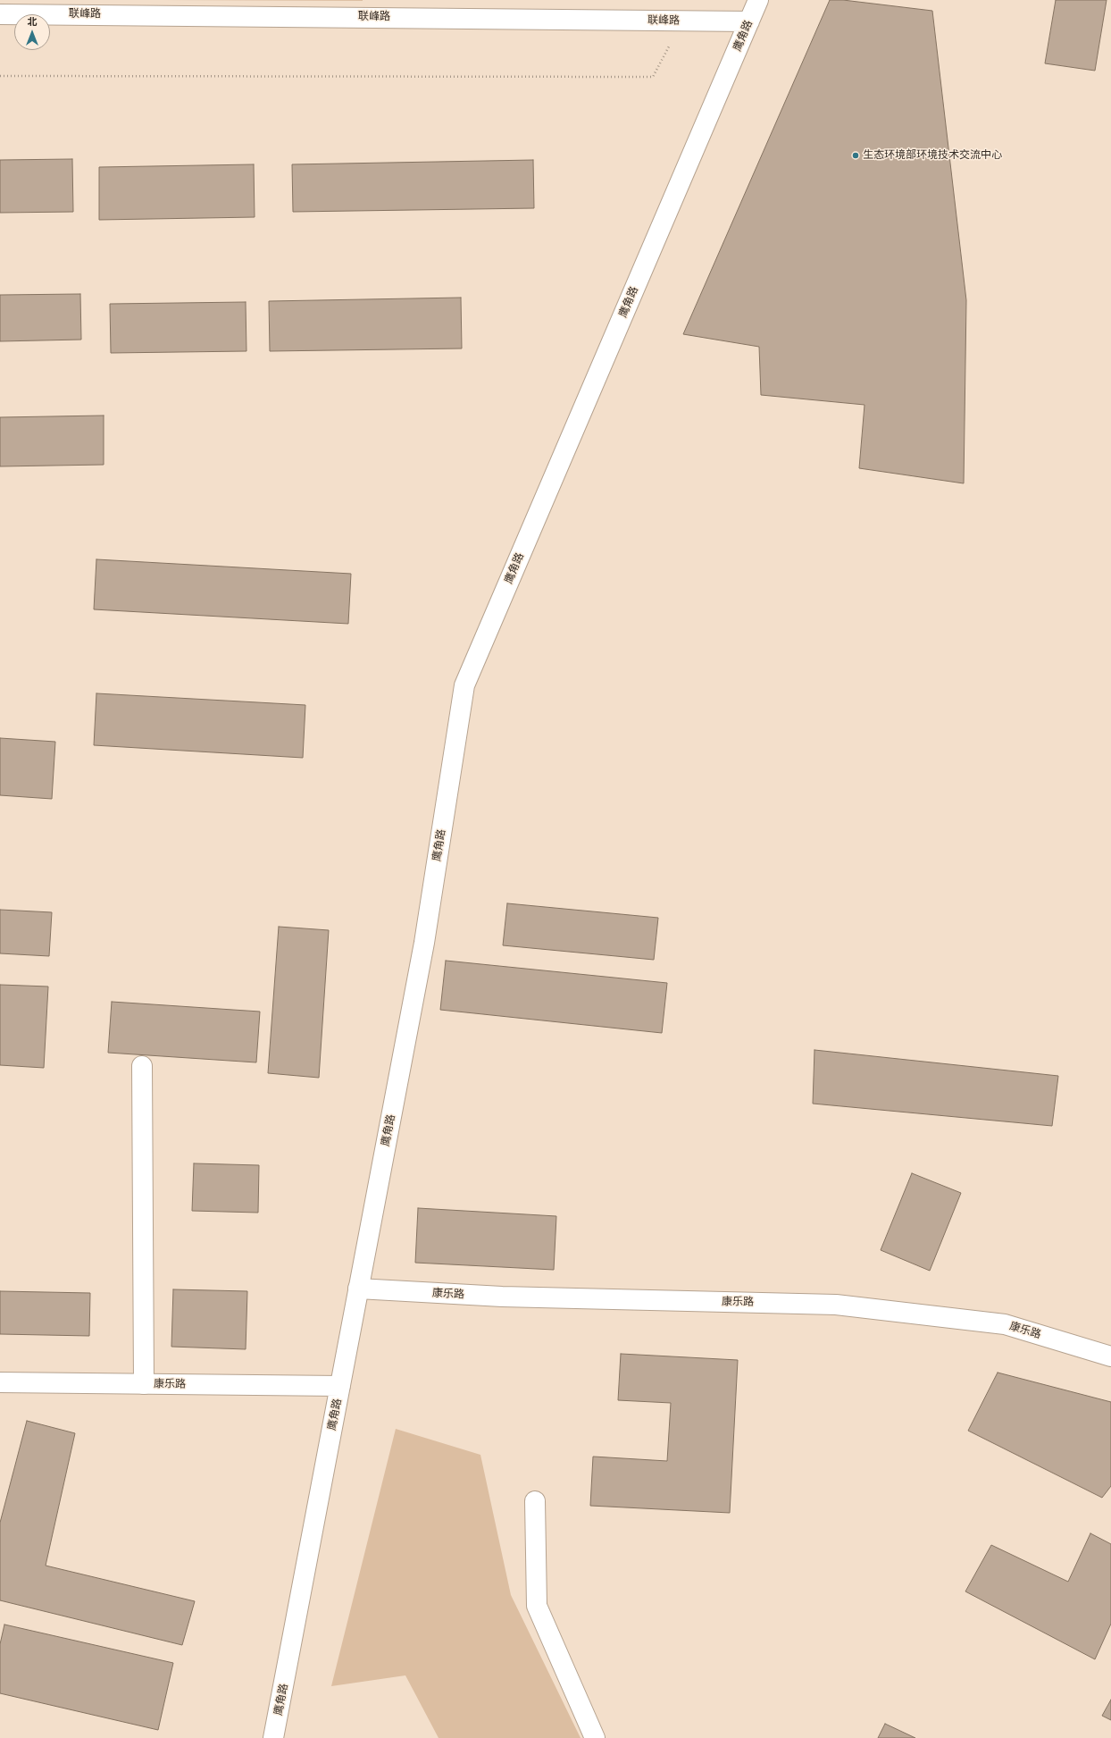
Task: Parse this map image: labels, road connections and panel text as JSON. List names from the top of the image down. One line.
{"streets":{"main road":["联峰路","鹰角路","康乐路"]},"crossings":[["联峰路","鹰角路"],["鹰角路","康乐路"]],"places":["生态环境部环境技术交流中心"],"north":"top"}
